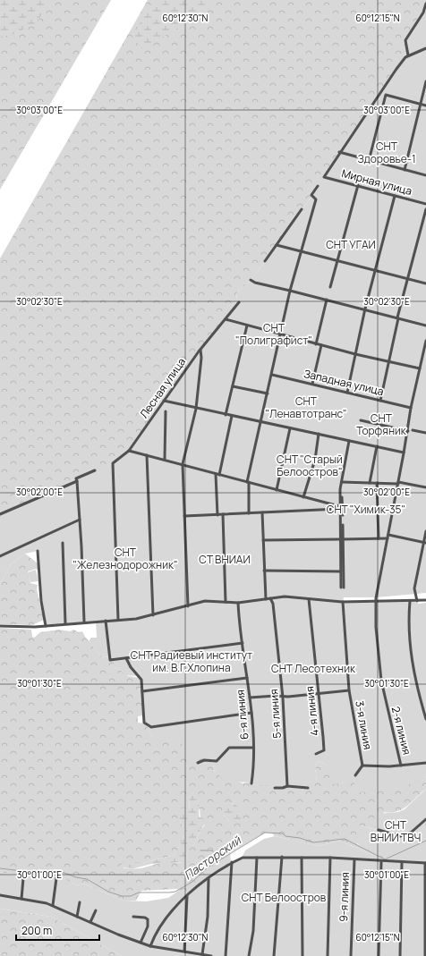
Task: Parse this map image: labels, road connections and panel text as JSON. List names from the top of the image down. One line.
{"streets":{"street":["Мирная улица","Западная улица","Лесная улица","4-я линия","5-я линия","6-я линия","3-я линия","2-я линия","9-я линия"]},"water":["Пасторский"],"parks":["СНТ Здоровье-1","СНТ УГАИ","СНТ \"Полиграфист\"","СНТ \"Ленавтотранс\"","СНТ Торфяник","СНТ \"Старый Белоостров\"","СНТ \"Химик-35\"","СНТ \"Железнодорожник\"","СТ ВНИАИ","СНТ Радиевый институт им. В.Г.Хлопина","СНТ Лесотехник","СНТ ВНИИ ТВЧ","СНТ Белоостров"],"scale_bar":"200 m","coordinates":["60°12'30\"N","60°12'15\"N","30°03'00\"E","30°02'30\"E","30°02'00\"E","30°01'30\"E","30°01'00\"E"]}
